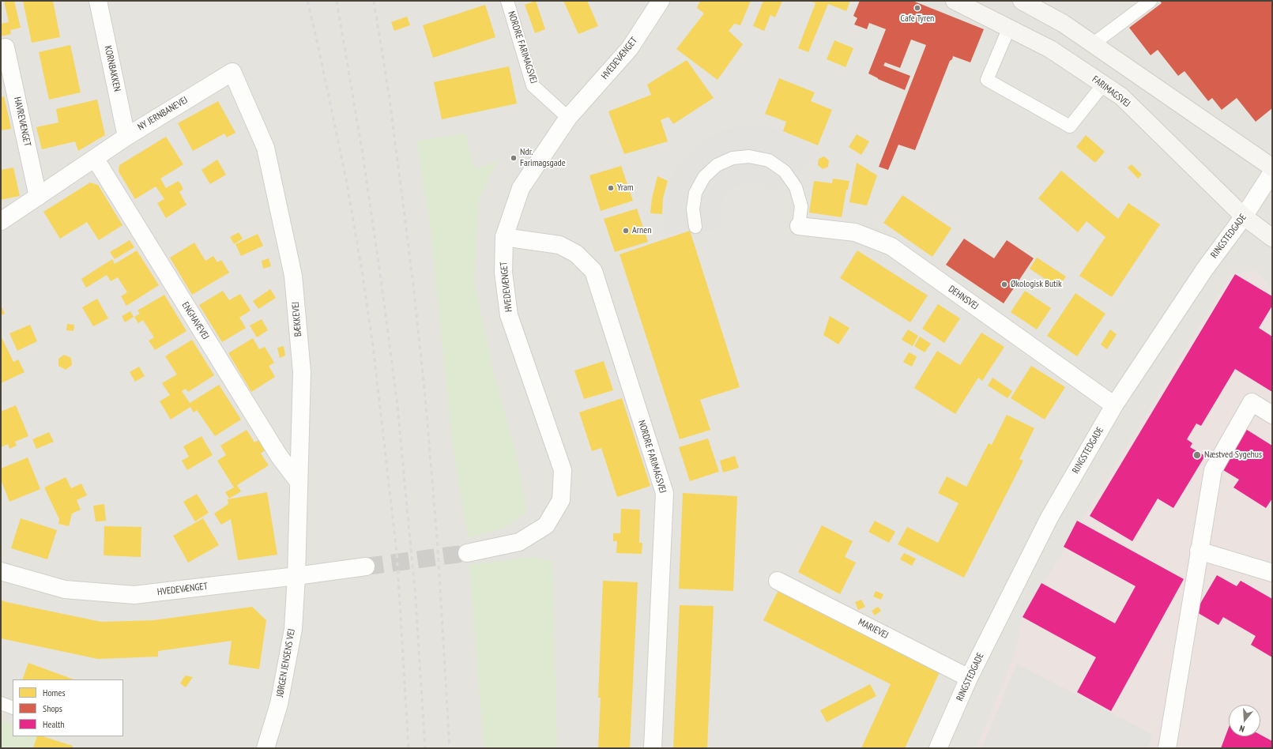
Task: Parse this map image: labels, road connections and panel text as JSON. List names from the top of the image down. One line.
{"streets":{"main road":["FARIMAGSVEJ"],"street":["NORDRE FARIMAGSVEJ","HVEDEVÆNGET","KORNBAKKEN","NY JERNBANEVEJ","HAVREVÆNGET","RINGSTEDGADE","DEHNSVEJ","BÆKKEVEJ","ENGHAVEVEJ","MARIEVEJ","JØRGEN JENSENS VEJ"]},"crossings":[["NORDRE FARIMAGSVEJ","HVEDEVÆNGET"],["HVEDEVÆNGET","BÆKKEVEJ"],["HVEDEVÆNGET","JØRGEN JENSENS VEJ"],["KORNBAKKEN","NY JERNBANEVEJ"],["FARIMAGSVEJ","RINGSTEDGADE"],["NY JERNBANEVEJ","BÆKKEVEJ"],["NY JERNBANEVEJ","ENGHAVEVEJ"],["RINGSTEDGADE","DEHNSVEJ"],["RINGSTEDGADE","MARIEVEJ"],["BÆKKEVEJ","ENGHAVEVEJ"],["BÆKKEVEJ","JØRGEN JENSENS VEJ"]],"places":["Cafe Tyren","Ndr. Farimagsgade","Yram","Arnen","Økologisk Butik","Næstved Sygehus"],"legend":["Homes","Shops","Health"],"north":"bottom"}
